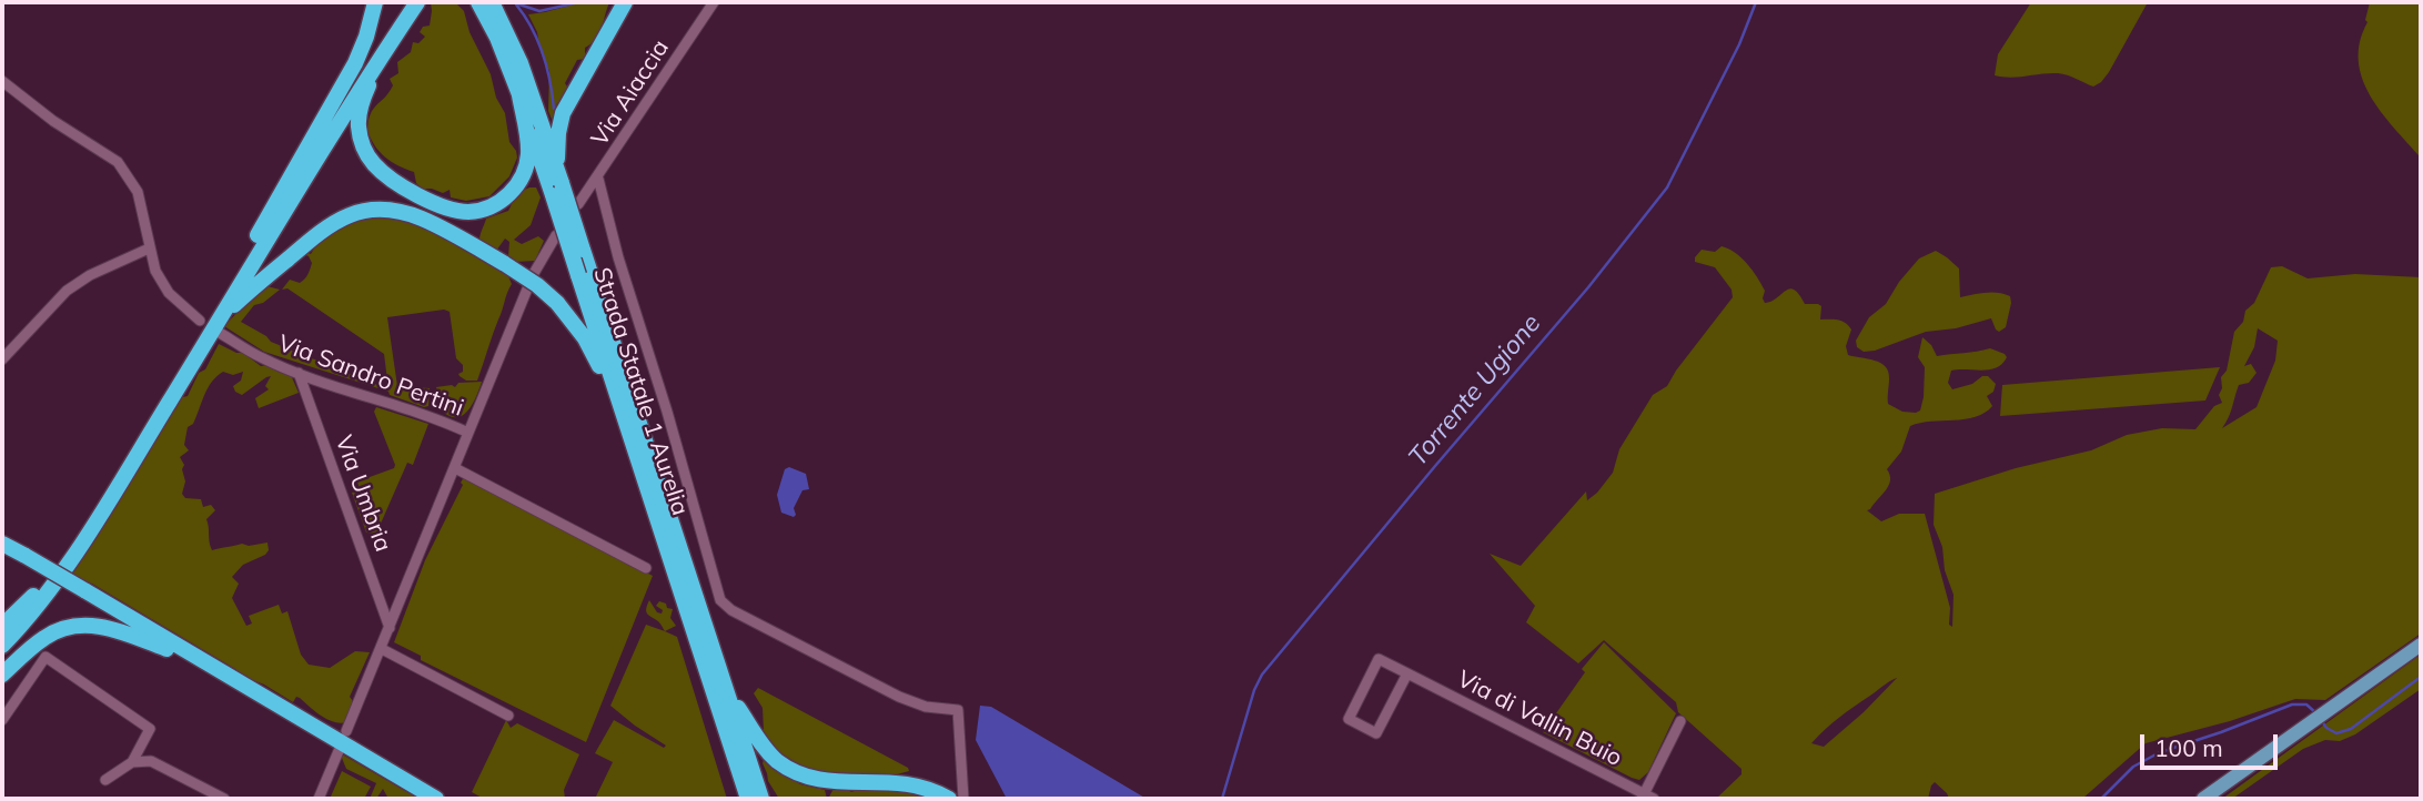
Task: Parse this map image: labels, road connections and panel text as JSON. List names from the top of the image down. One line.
{"streets":{"highway":["Strada Statale 1 Aurelia"],"street":["Via Aiaccia","Via Sandro Pertini","Via Umbria","Via di Vallin Buio"]},"crossings":[["Via Sandro Pertini","Via Umbria"]],"water":["Torrente Ugione"],"scale_bar":"100 m"}
